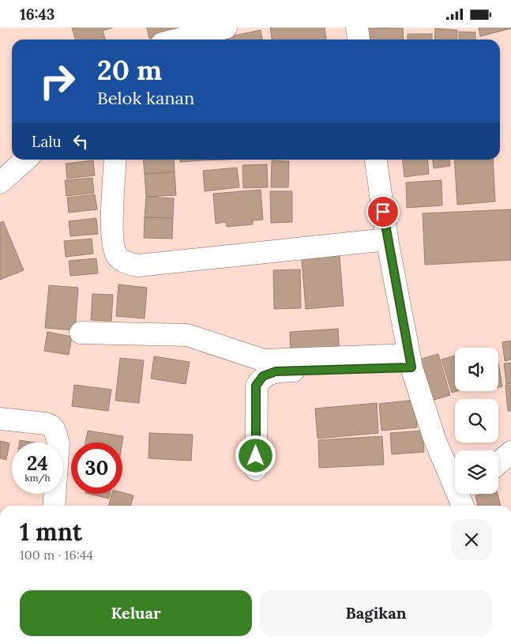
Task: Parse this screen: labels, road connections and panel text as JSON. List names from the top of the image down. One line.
{"page":{"status":"16:43","turn":["20 m","Belok kanan"],"then":"Lalu","speed":"24 km/h","limit":"30","heading":["1 mnt","100 m · 16:44"],"buttons":["Keluar","Bagikan"]}}
